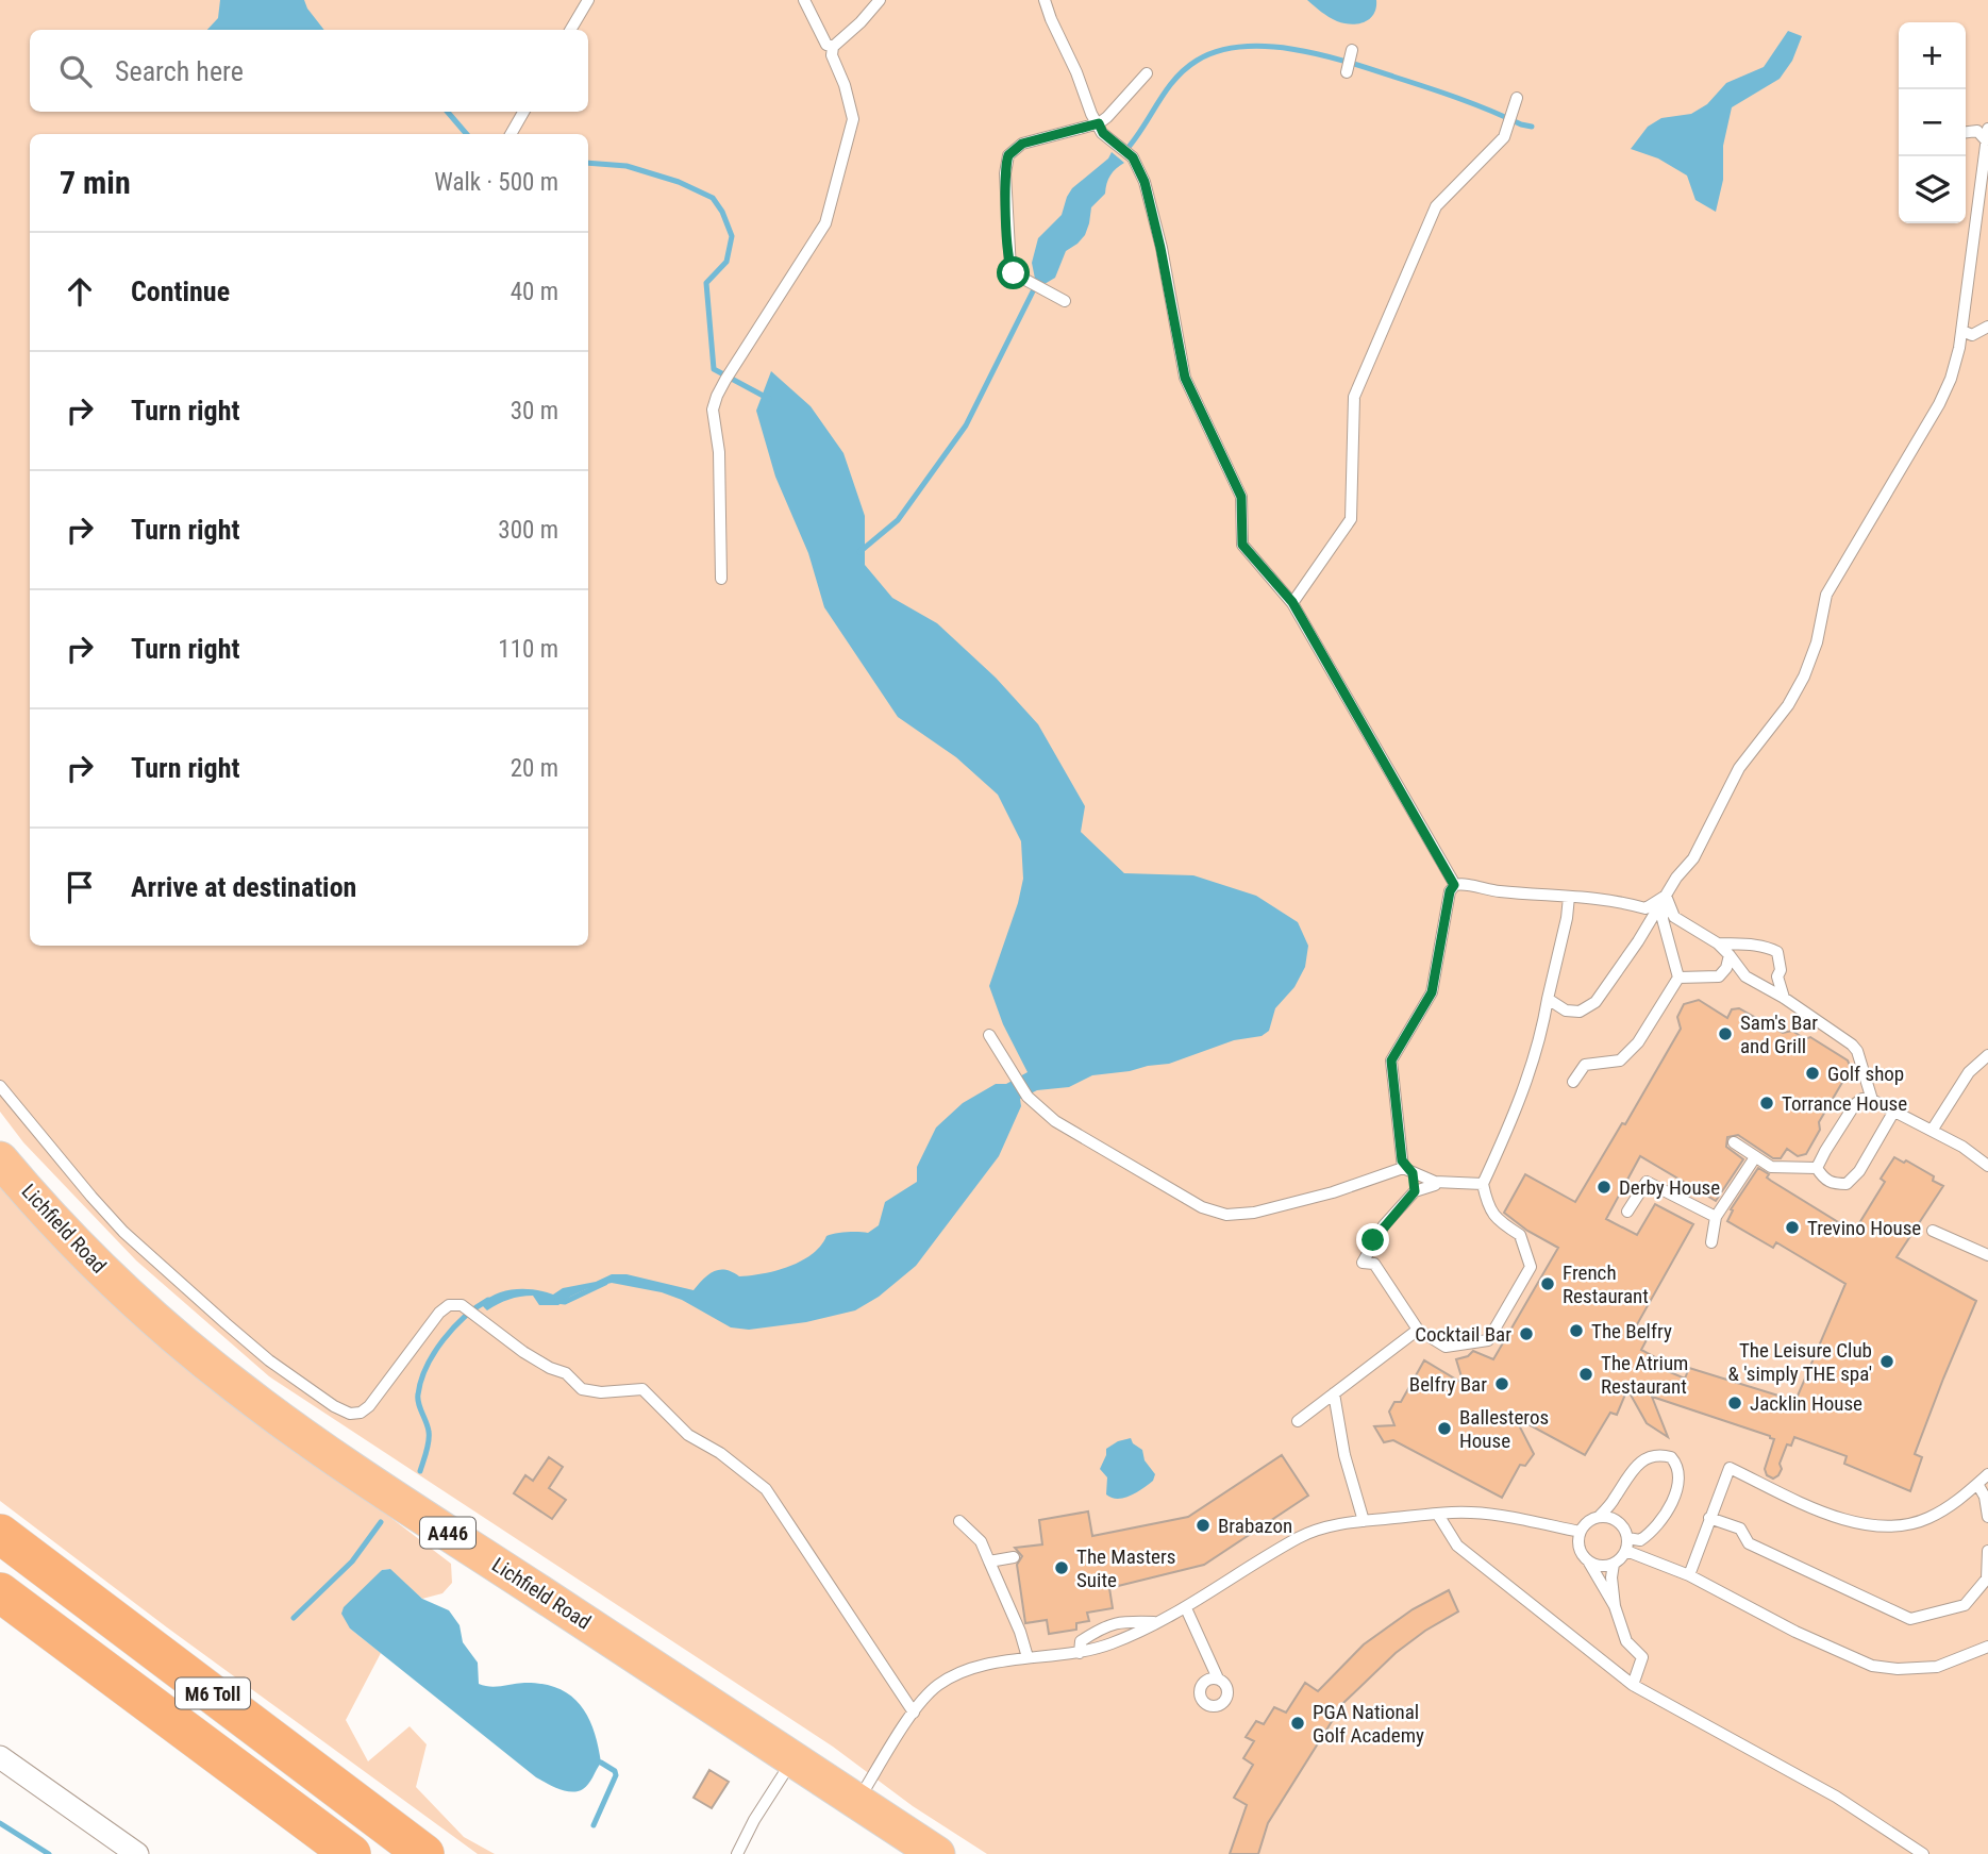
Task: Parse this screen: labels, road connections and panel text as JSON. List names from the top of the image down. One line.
{"streets":{"highway":["Lichfield Road","A446","M6 Toll"]},"places":["Sam's Bar and Grill","Golf shop","Torrance House","Derby House","Trevino House","French Restaurant","The Belfry","Cocktail Bar","The Leisure Club & 'simply THE spa'","The Atrium Restaurant","Belfry Bar","Jacklin House","Ballesteros House","Brabazon","The Masters Suite","PGA National Golf Academy"],"page":{"map_buttons":["+","−"],"search":"Search here","heading":["7 min","Walk · 500 m"],"list":[["Continue","40 m"],["Turn right","30 m"],["Turn right","300 m"],["Turn right","110 m"],["Turn right","20 m"],"Arrive at destination"]}}
